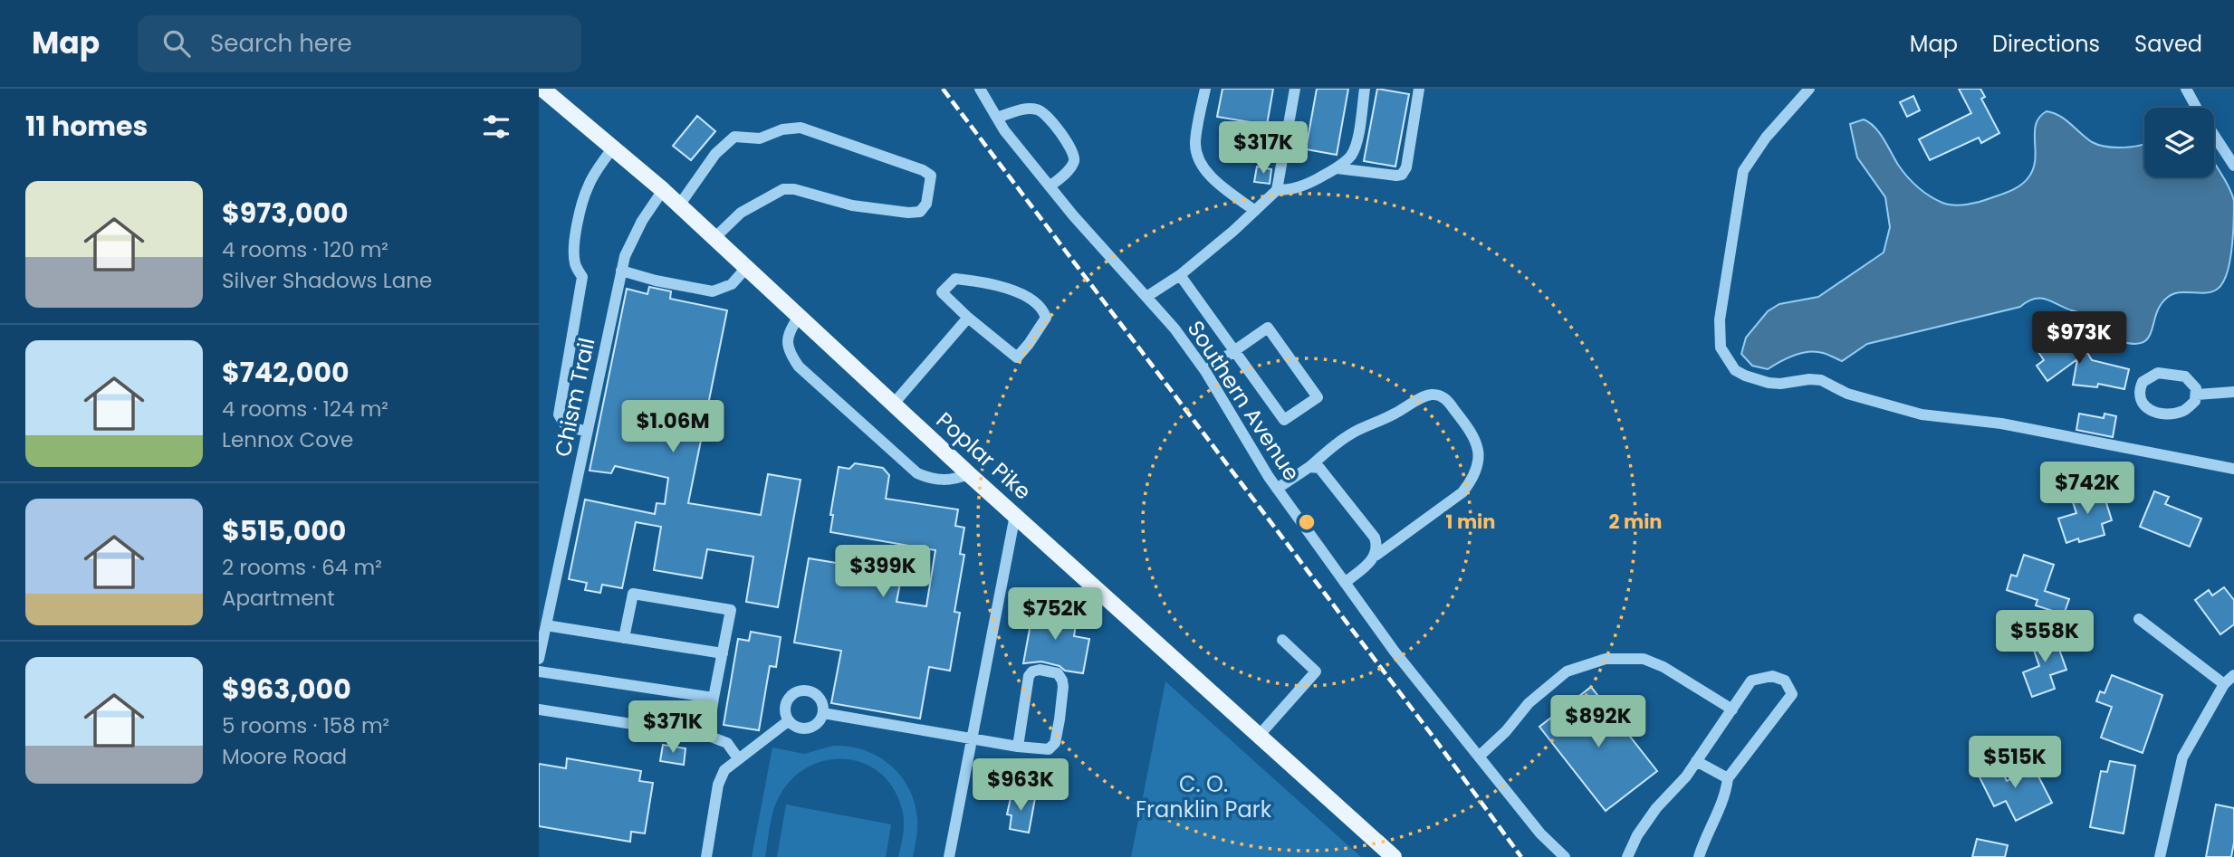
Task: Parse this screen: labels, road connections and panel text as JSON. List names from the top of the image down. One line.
{"streets":{"main road":["Poplar Pike"],"street":["Chism Trail","Southern Avenue"]},"crossings":[["Chism Trail","Poplar Pike"]],"parks":["C. O. Franklin Park"],"page":{"header":"Map","search":"Search here","nav":["Map","Directions","Saved"],"heading":"11 homes","price":["$317K","$973K","$1.06M","$742K","$399K","$752K","$558K","$892K","$371K","$515K","$963K"],"list":[{"name":"$973,000","note":"4 rooms · 120 m² · Silver Shadows Lane"},{"name":"$742,000","note":"4 rooms · 124 m² · Lennox Cove"},{"name":"$515,000","note":"2 rooms · 64 m² · Apartment"},{"name":"$963,000","note":"5 rooms · 158 m² · Moore Road"}]},"rings":["1 min","2 min"]}
